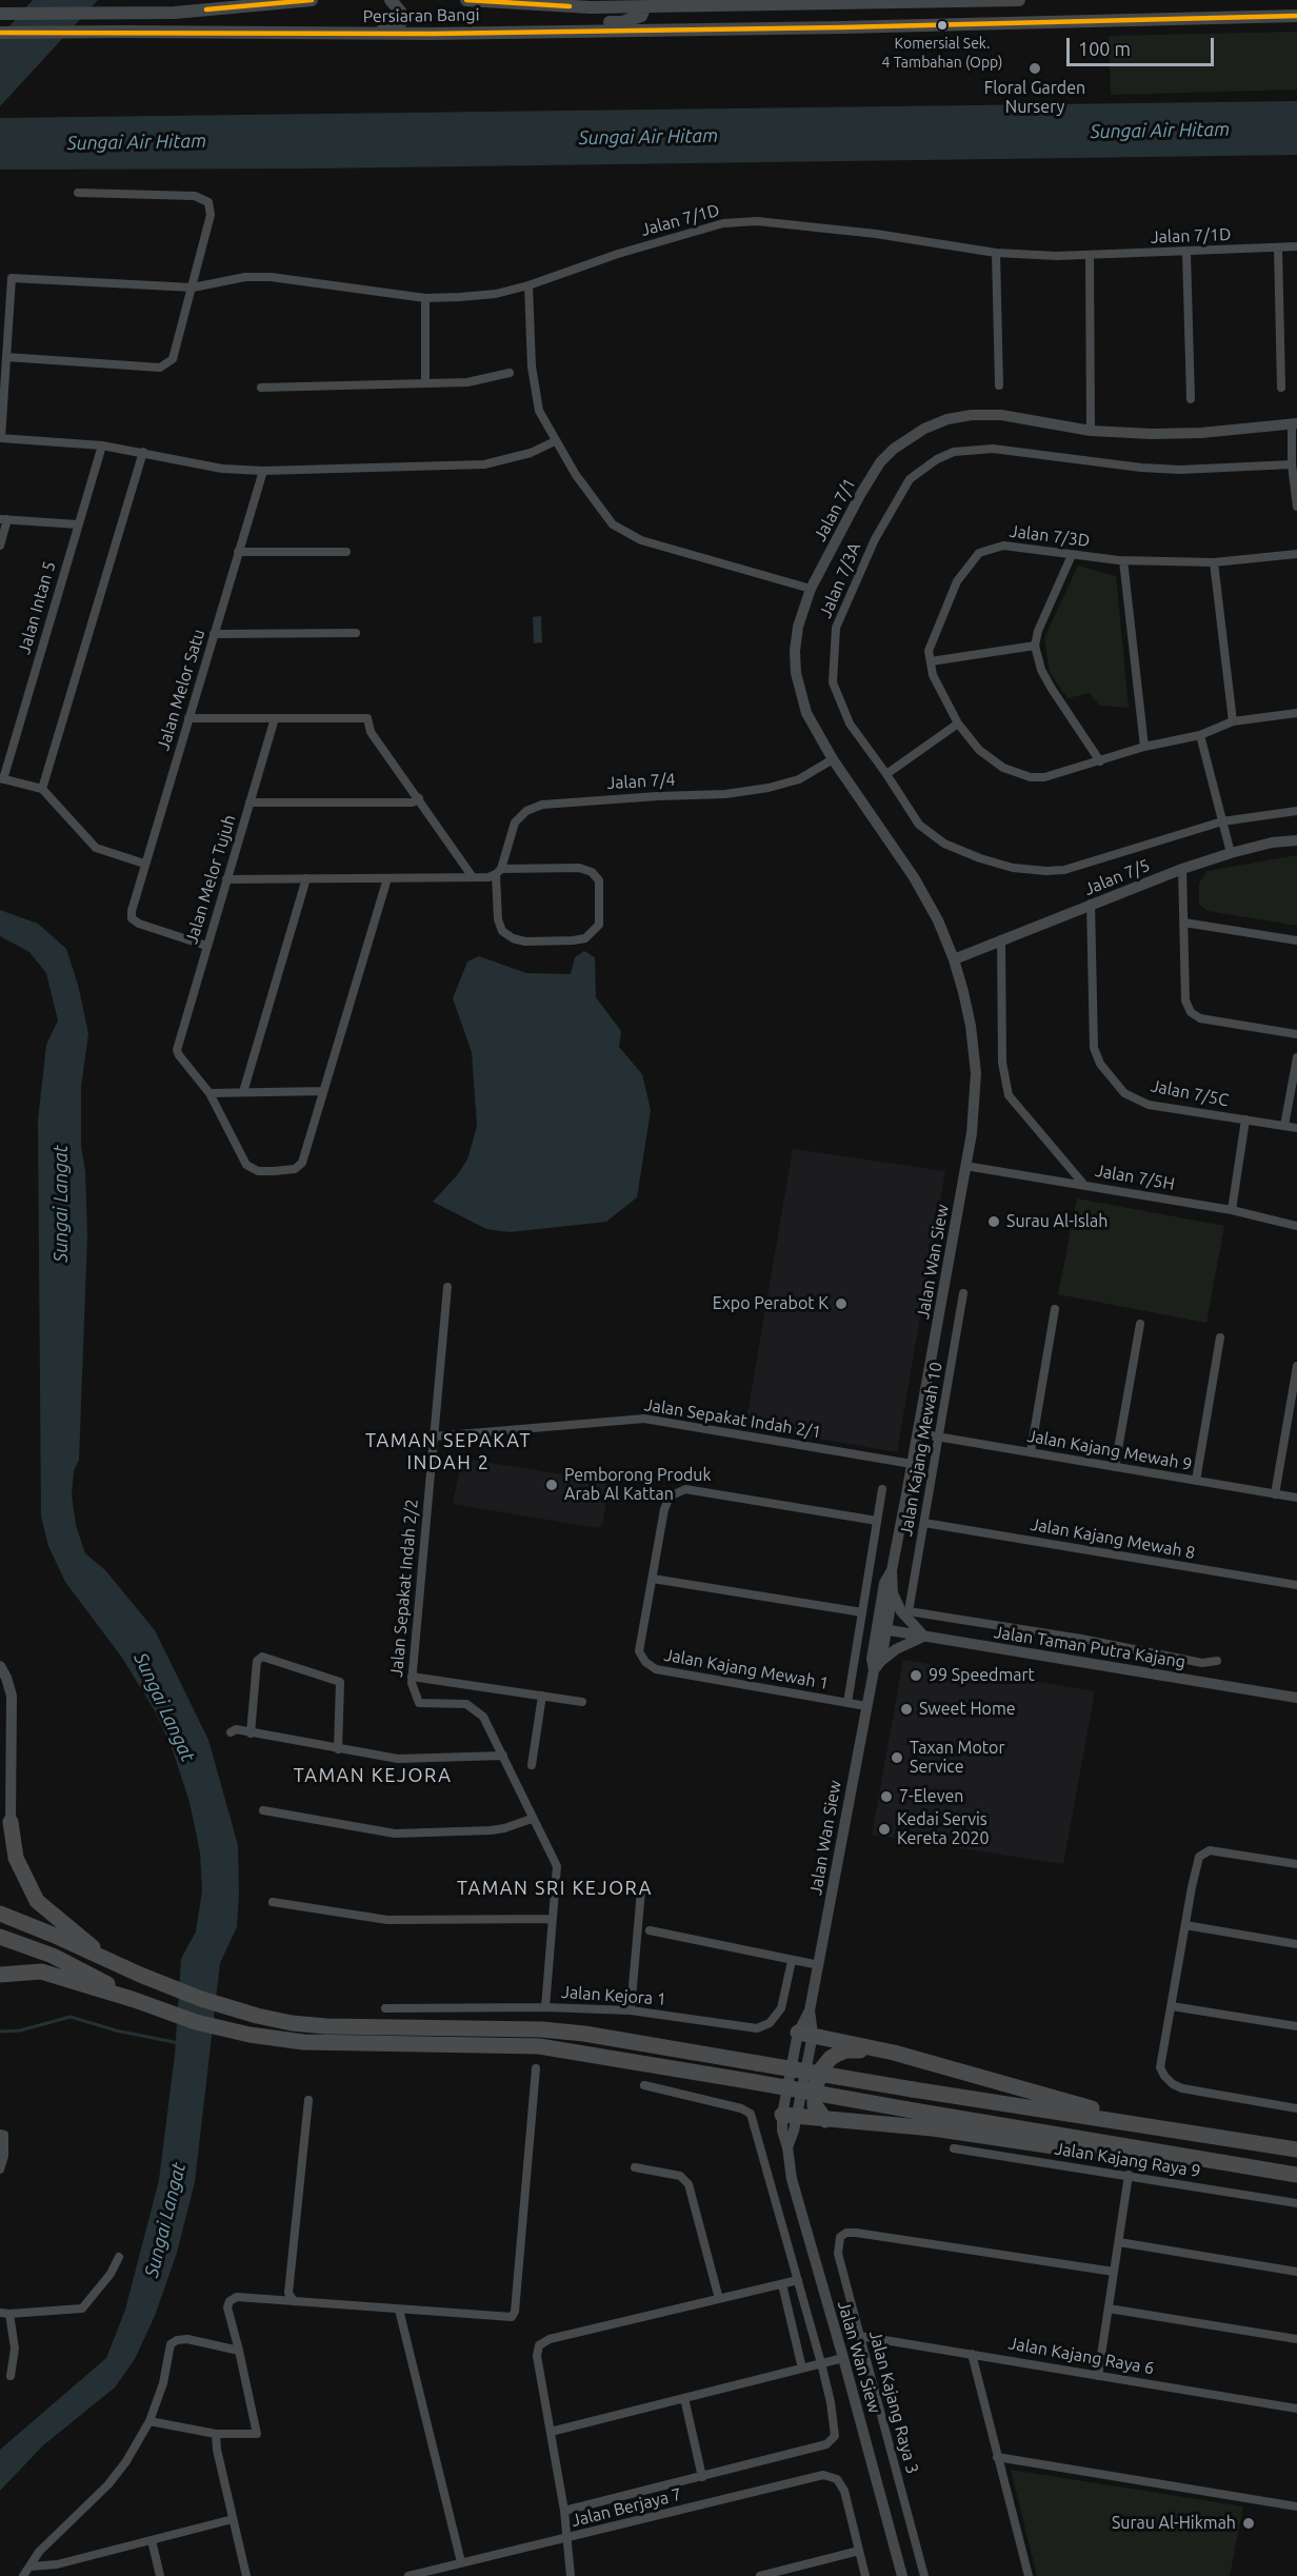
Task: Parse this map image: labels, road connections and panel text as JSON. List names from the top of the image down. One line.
{"streets":{"main road":["Persiaran Bangi"],"street":["Jalan 7/1D","Jalan 7/1","Jalan 7/3D","Jalan 7/3A","Jalan Intan 5","Jalan Melor Satu","Jalan 7/4","Jalan 7/5","Jalan Melor Tujuh","Jalan 7/5C","Jalan 7/5H","Jalan Wan Siew","Jalan Sepakat Indah 2/1","Jalan Kajang Mewah 10","Jalan Kajang Mewah 9","Jalan Kajang Mewah 8","Jalan Sepakat Indah 2/2","Jalan Taman Putra Kajang","Jalan Kajang Mewah 1","Jalan Kejora 1","Jalan Kajang Raya 9","Jalan Kajang Raya 6","Jalan Kajang Raya 3","Jalan Berjaya 7"]},"crossings":[["Jalan 7/1","Jalan 7/4"],["Jalan 7/1","Jalan 7/5"],["Jalan 7/1","Jalan Wan Siew"],["Jalan Melor Satu","Jalan Melor Tujuh"],["Jalan 7/5","Jalan 7/5C"],["Jalan 7/5","Jalan Wan Siew"],["Jalan 7/5H","Jalan Wan Siew"],["Jalan Wan Siew","Jalan Sepakat Indah 2/1"],["Jalan Wan Siew","Jalan Kajang Mewah 9"],["Jalan Wan Siew","Jalan Taman Putra Kajang"],["Jalan Wan Siew","Jalan Kajang Mewah 1"],["Jalan Sepakat Indah 2/1","Jalan Sepakat Indah 2/2"],["Jalan Kajang Mewah 10","Jalan Kajang Mewah 9"],["Jalan Kajang Mewah 10","Jalan Kajang Mewah 8"],["Jalan Kajang Raya 6","Jalan Kajang Raya 3"]],"districts":["TAMAN SEPAKAT INDAH 2","TAMAN KEJORA","TAMAN SRI KEJORA"],"water":["Sungai Air Hitam","Sungai Langat"],"places":["Komersial Sek. 4 Tambahan (Opp)","Floral Garden Nursery","Surau Al-Islah","Expo Perabot K","Pemborong Produk Arab Al Kattan","99 Speedmart","Sweet Home","Taxan Motor Service","7-Eleven","Kedai Servis Kereta 2020","Surau Al-Hikmah"],"scale_bar":"100 m"}
